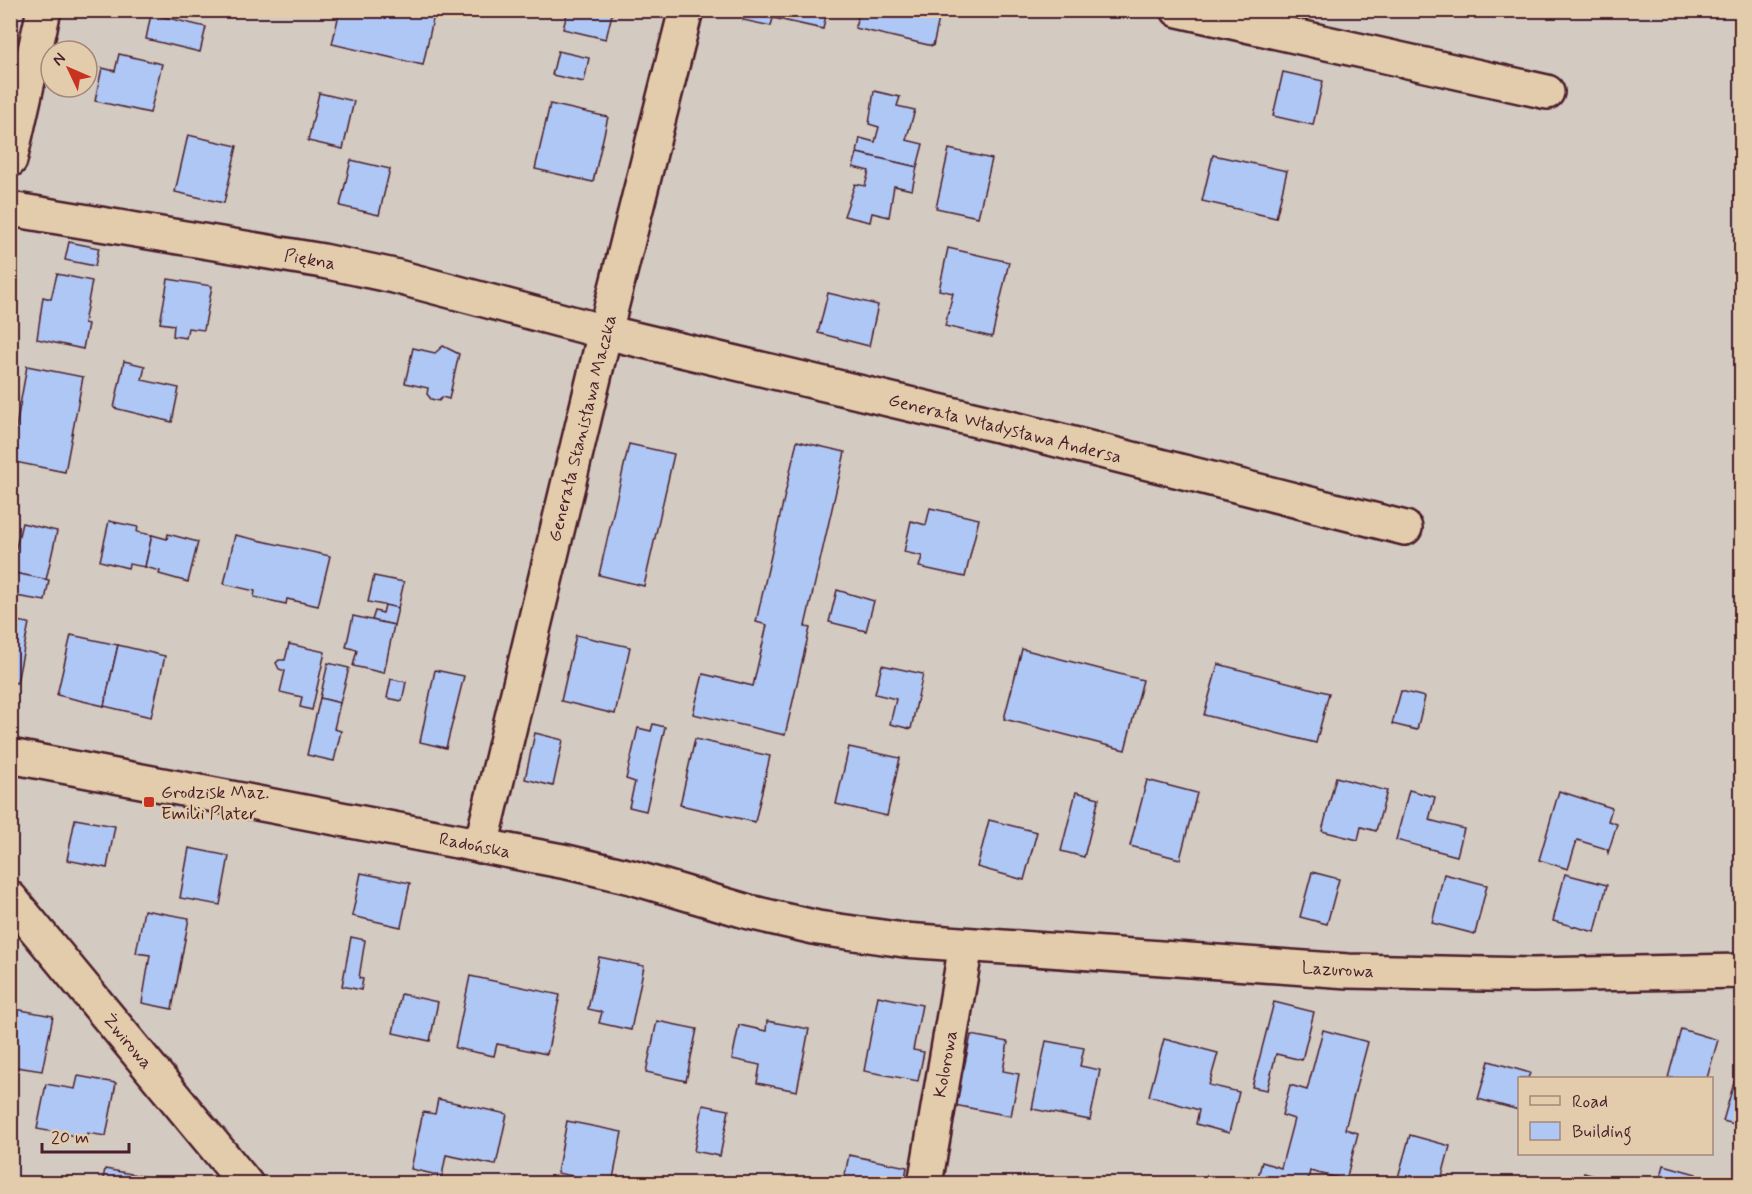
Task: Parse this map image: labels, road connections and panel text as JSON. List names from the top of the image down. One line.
{"streets":{"street":["Piękna","Generała Stanisława Maczka","Generała Władysława Andersa","Radońska","Lazurowa","Żwirowa","Kolorowa"]},"crossings":[["Piękna","Generała Stanisława Maczka"],["Piękna","Generała Władysława Andersa"],["Generała Stanisława Maczka","Generała Władysława Andersa"],["Generała Stanisława Maczka","Radońska"],["Radońska","Lazurowa"],["Radońska","Kolorowa"],["Lazurowa","Kolorowa"]],"places":{"transit":["Grodzisk Maz. Emilii Plater"]},"legend":["Road","Building"],"scale_bar":"20 m","north":"top left"}
